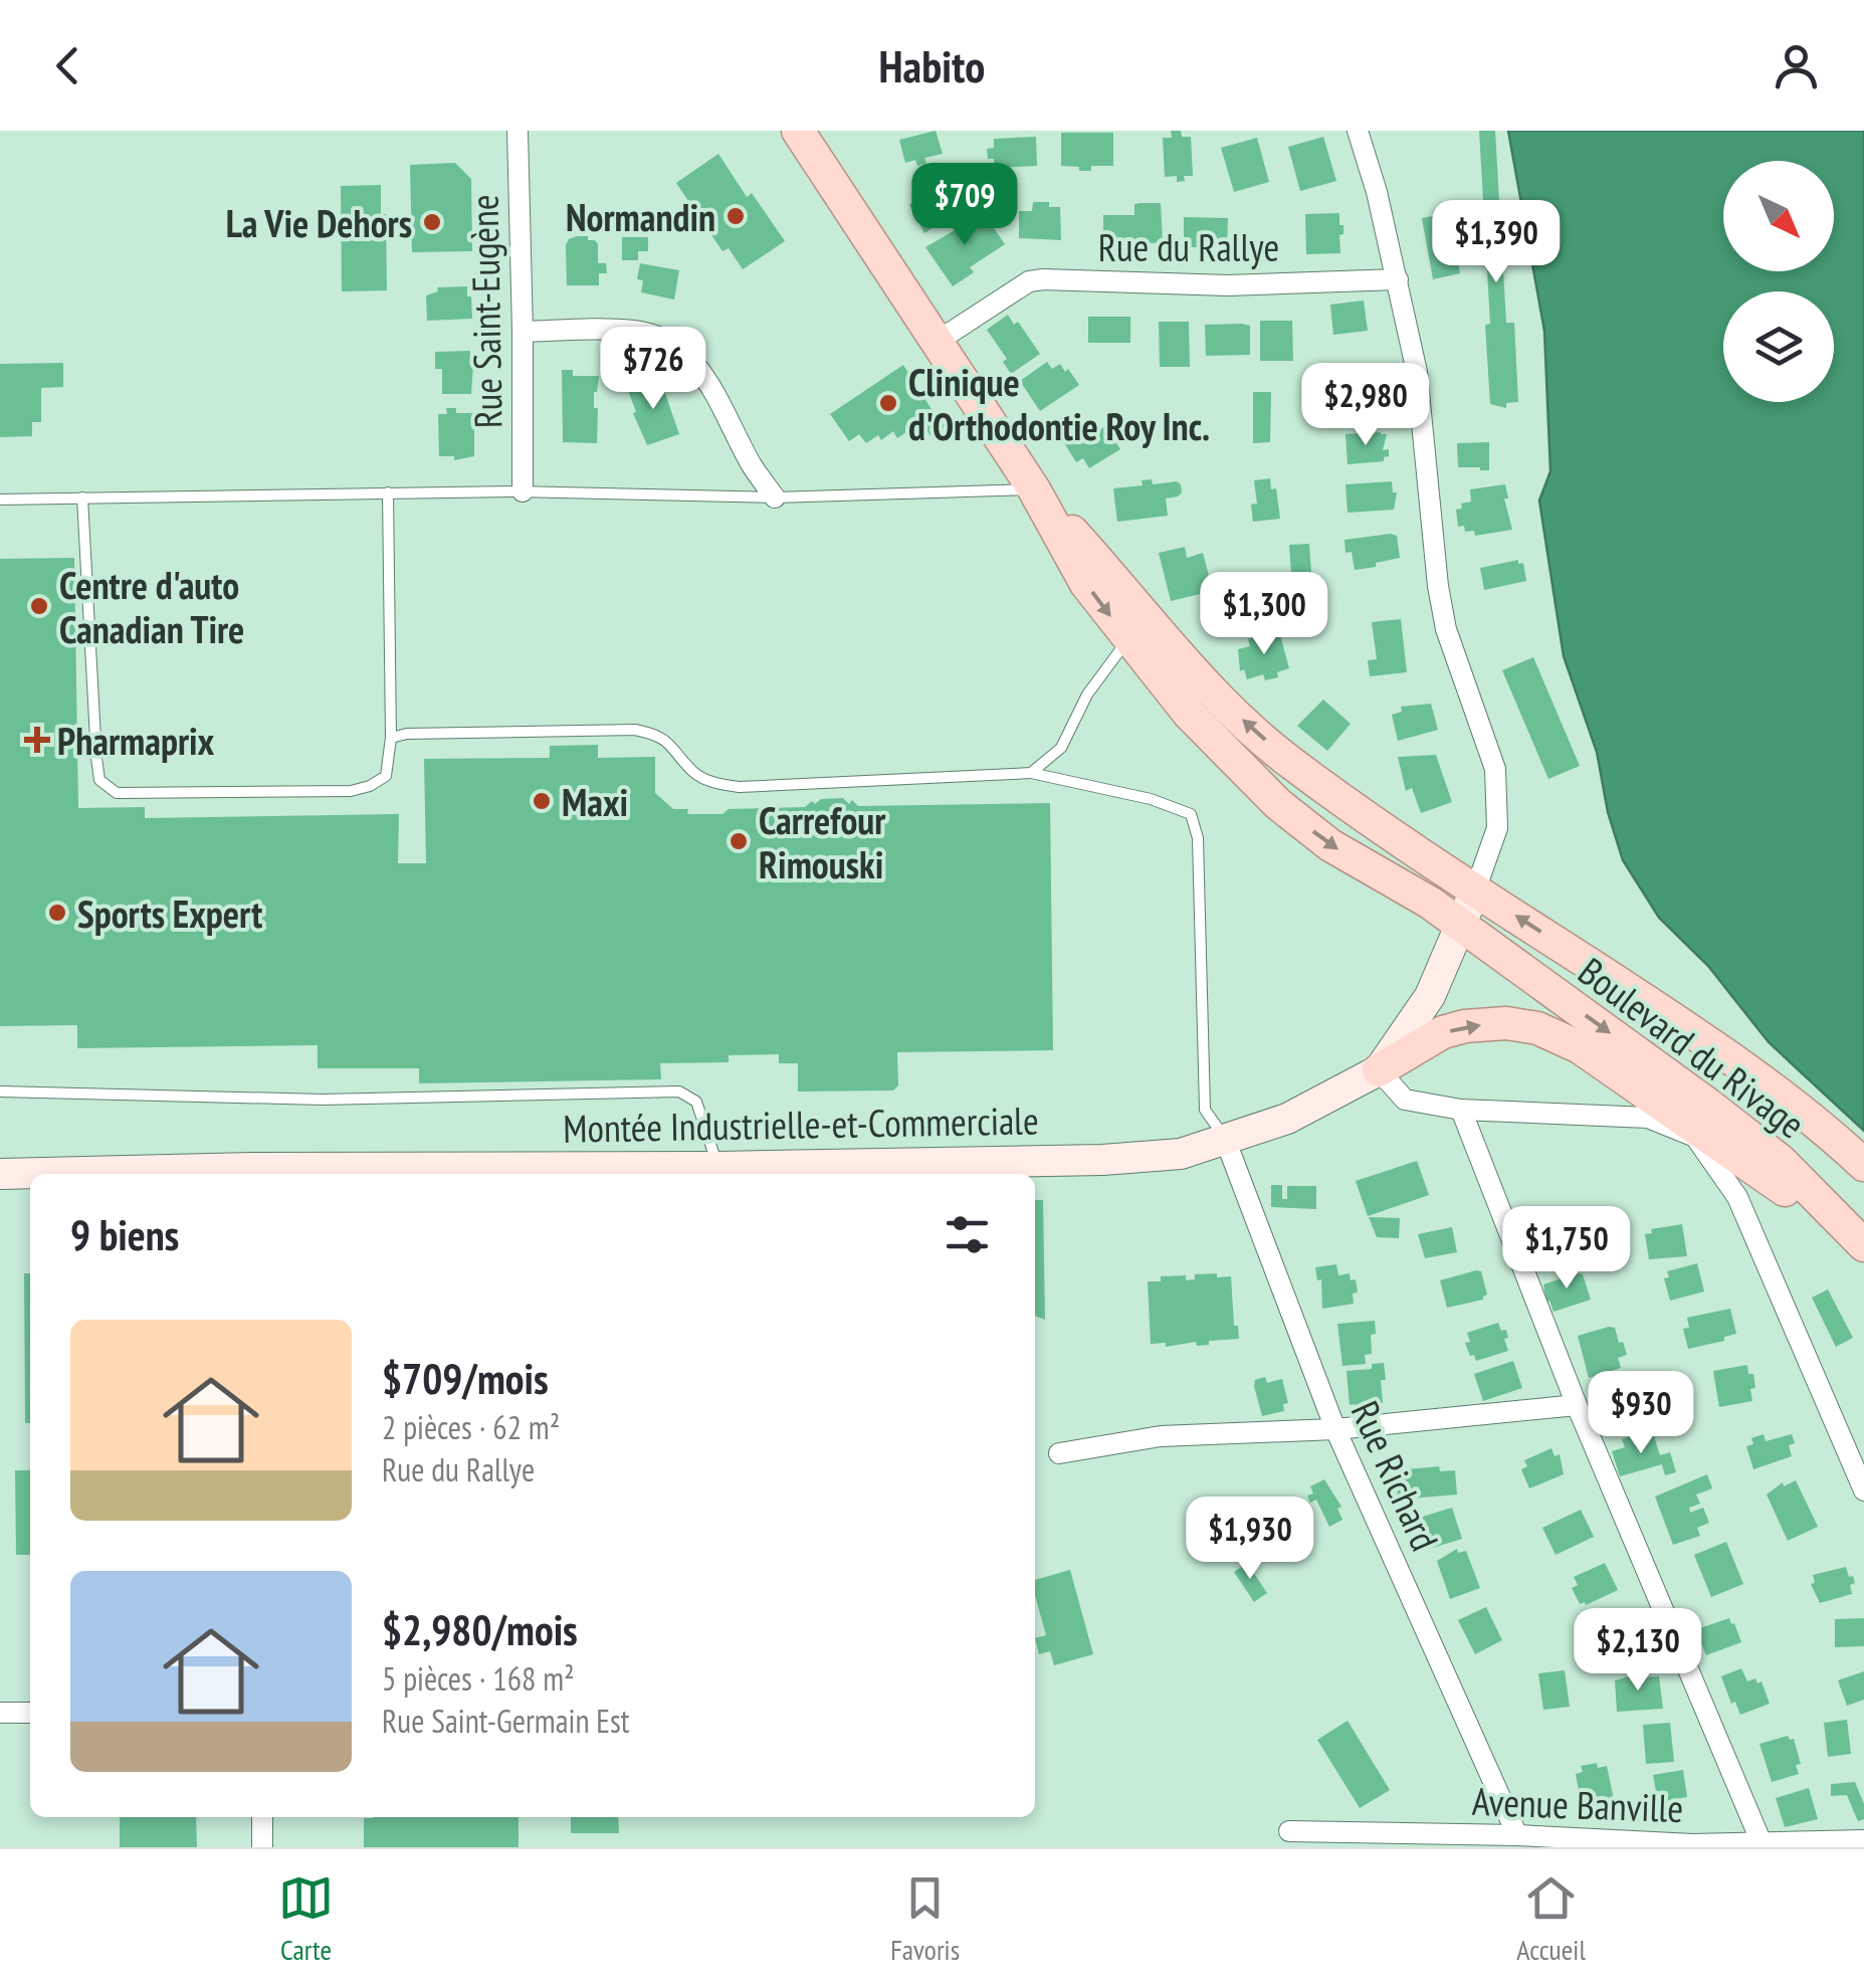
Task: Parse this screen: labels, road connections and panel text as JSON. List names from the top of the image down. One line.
{"streets":{"main road":["Boulevard du Rivage","Montée Industrielle-et-Commerciale"],"street":["Rue du Rallye","Rue Saint-Eugène","Rue Richard","Avenue Banville"]},"crossings":[["Boulevard du Rivage","Montée Industrielle-et-Commerciale"],["Montée Industrielle-et-Commerciale","Rue Richard"],["Rue Richard","Avenue Banville"]],"places":{"other":["Normandin","La Vie Dehors","Clinique d'Orthodontie Roy Inc.","Centre d'auto Canadian Tire","Maxi","Carrefour Rimouski","Sports Expert"],"health":["Pharmaprix"]},"north":"bottom right","page":{"header":"Habito","price":["$709","$1,390","$726","$2,980","$1,300","$1,750","$930","$1,930","$2,130"],"heading":"9 biens","list":[{"name":"$709/mois","note":"2 pièces · 62 m² · Rue du Rallye"},{"name":"$2,980/mois","note":"5 pièces · 168 m² · Rue Saint-Germain Est"}],"tabs":["Carte","Favoris","Accueil"]}}
